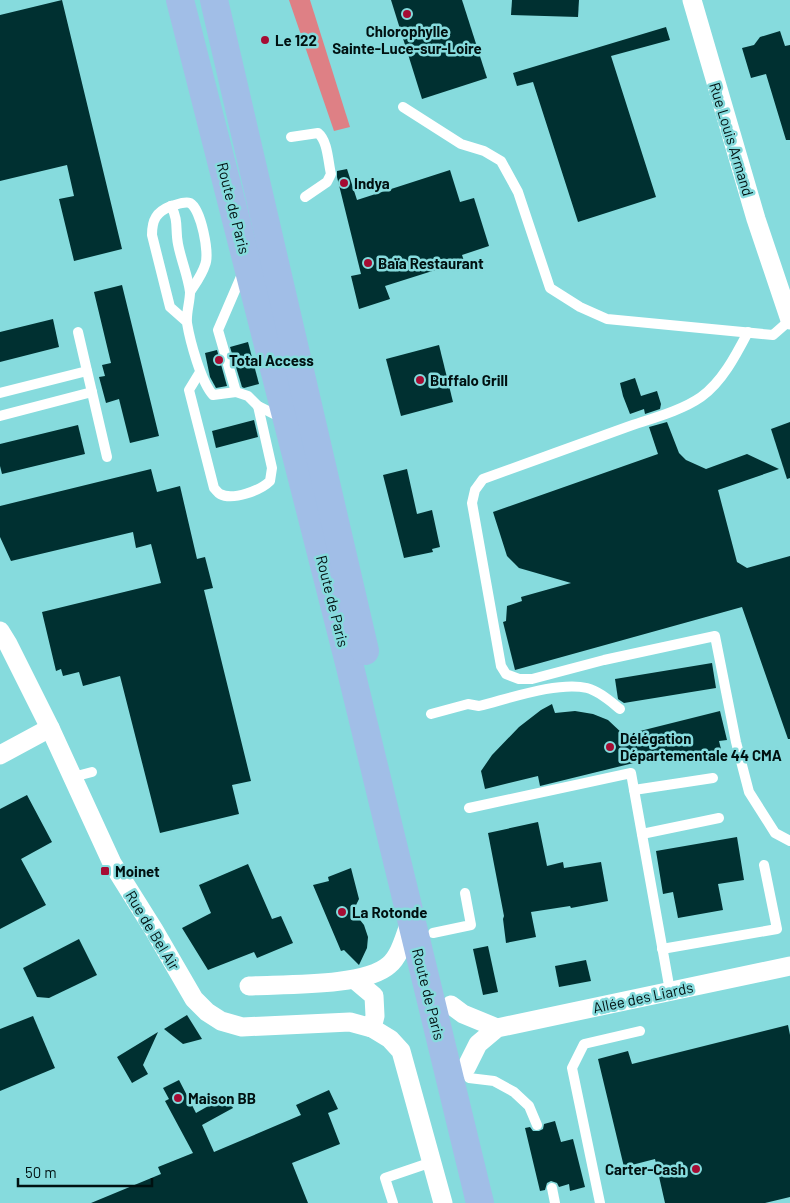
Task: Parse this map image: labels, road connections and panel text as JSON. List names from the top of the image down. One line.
{"streets":{"main road":["Route de Paris"],"street":["Rue Louis Armand","Rue de Bel Air","Allée des Liards"]},"crossings":[["Route de Paris","Allée des Liards"]],"places":{"other":["Chlorophylle Sainte-Luce-sur-Loire","Le 122","Indya","Baïa Restaurant","Total Access","Buffalo Grill","Délégation Départementale 44 CMA","La Rotonde","Maison BB","Carter-Cash"],"transit":["Moinet"]},"scale_bar":"50 m"}
